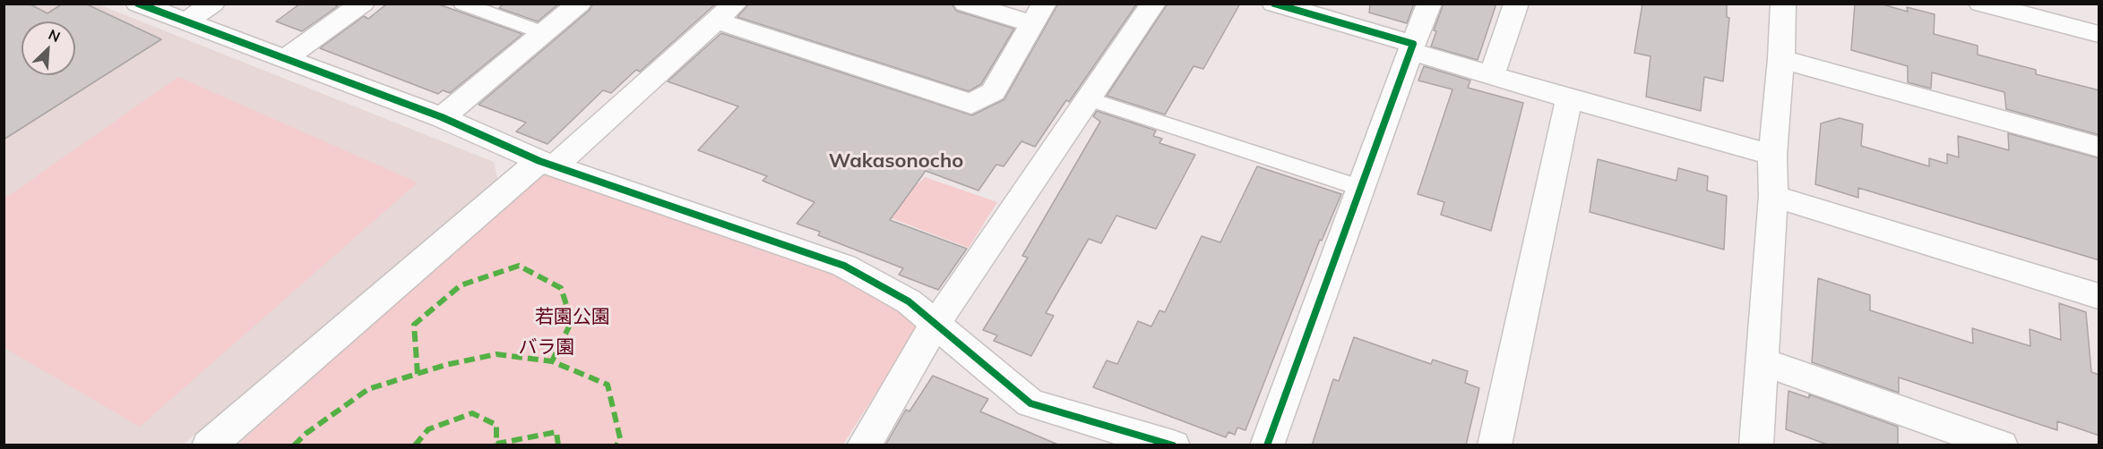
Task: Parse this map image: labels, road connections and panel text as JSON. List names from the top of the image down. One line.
{"districts":["Wakasonocho"],"parks":["若園公園","バラ園"],"north":"top right"}
